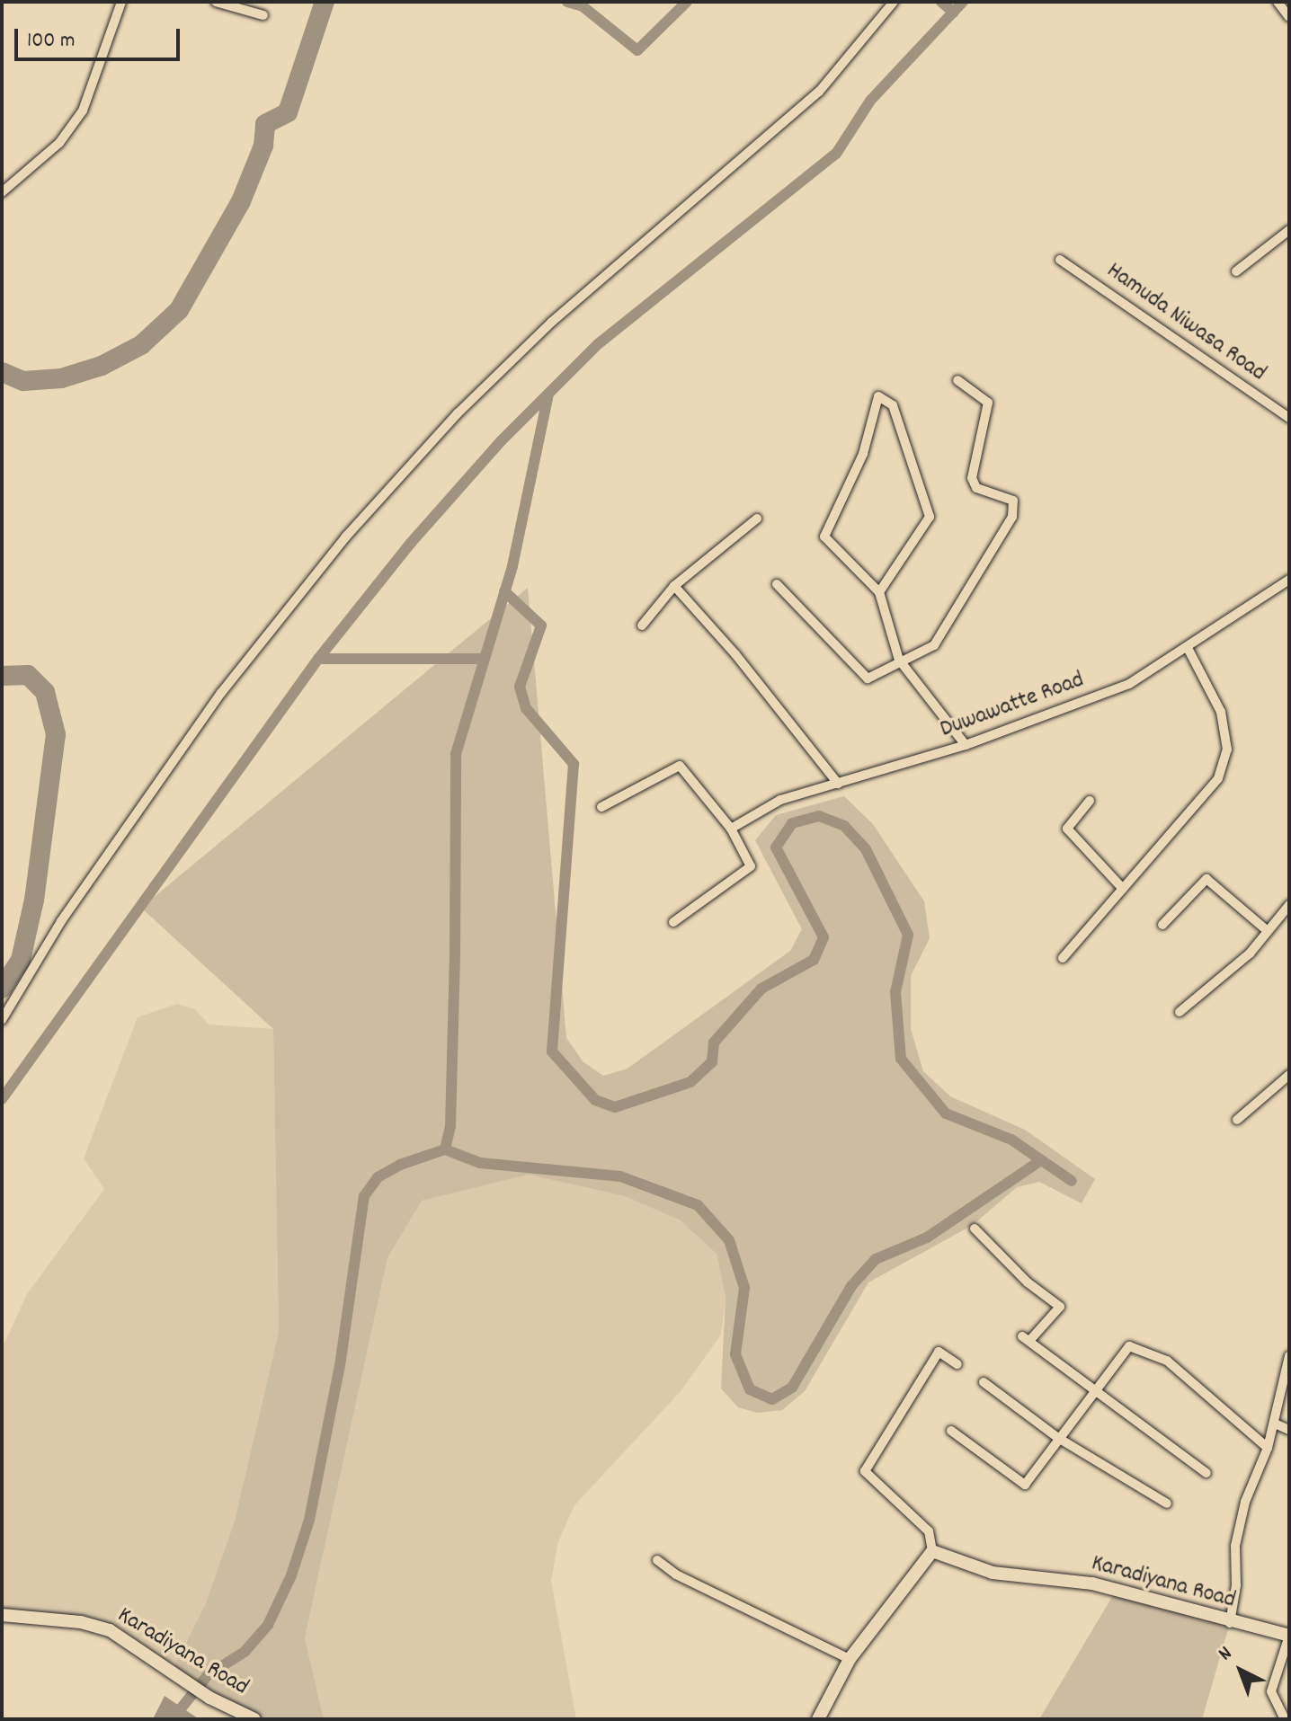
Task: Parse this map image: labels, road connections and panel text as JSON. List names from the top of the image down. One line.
{"streets":{"street":["Hamuda Niwasa Road","Duwawatte Road","Karadiyana Road"]},"scale_bar":"100 m","north":"top left"}
